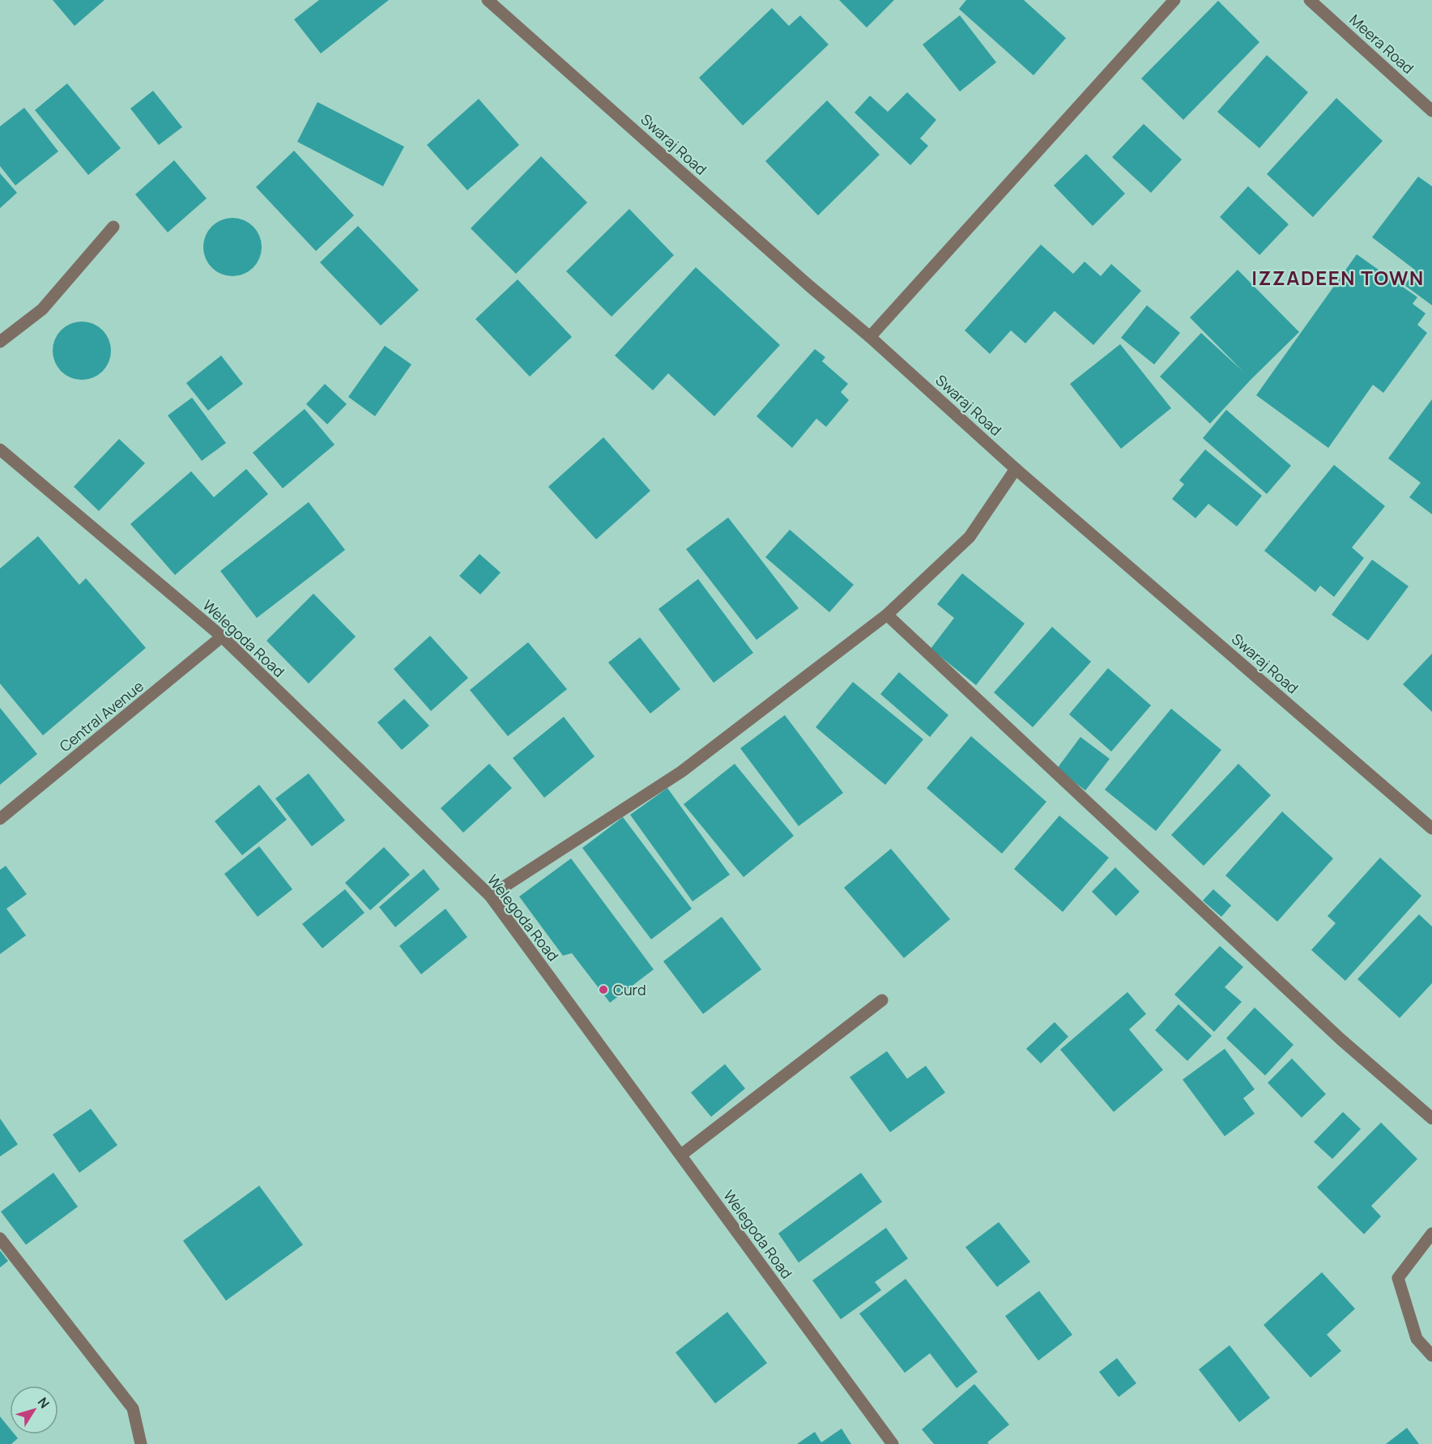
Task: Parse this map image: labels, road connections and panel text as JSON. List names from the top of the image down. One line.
{"streets":{"street":["Meera Road","Swaraj Road","Welegoda Road","Central Avenue"]},"crossings":[["Welegoda Road","Central Avenue"]],"districts":["IZZADEEN TOWN"],"places":["Curd"],"north":"top right"}
